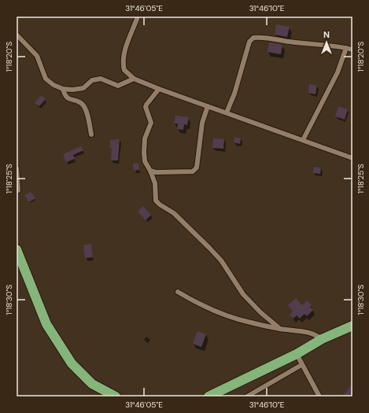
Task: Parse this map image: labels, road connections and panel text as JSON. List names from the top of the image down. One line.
{"north":"top","coordinates":["31°46'05\"E","31°46'10\"E","1°18'20\"S","1°18'25\"S","1°18'30\"S"]}
